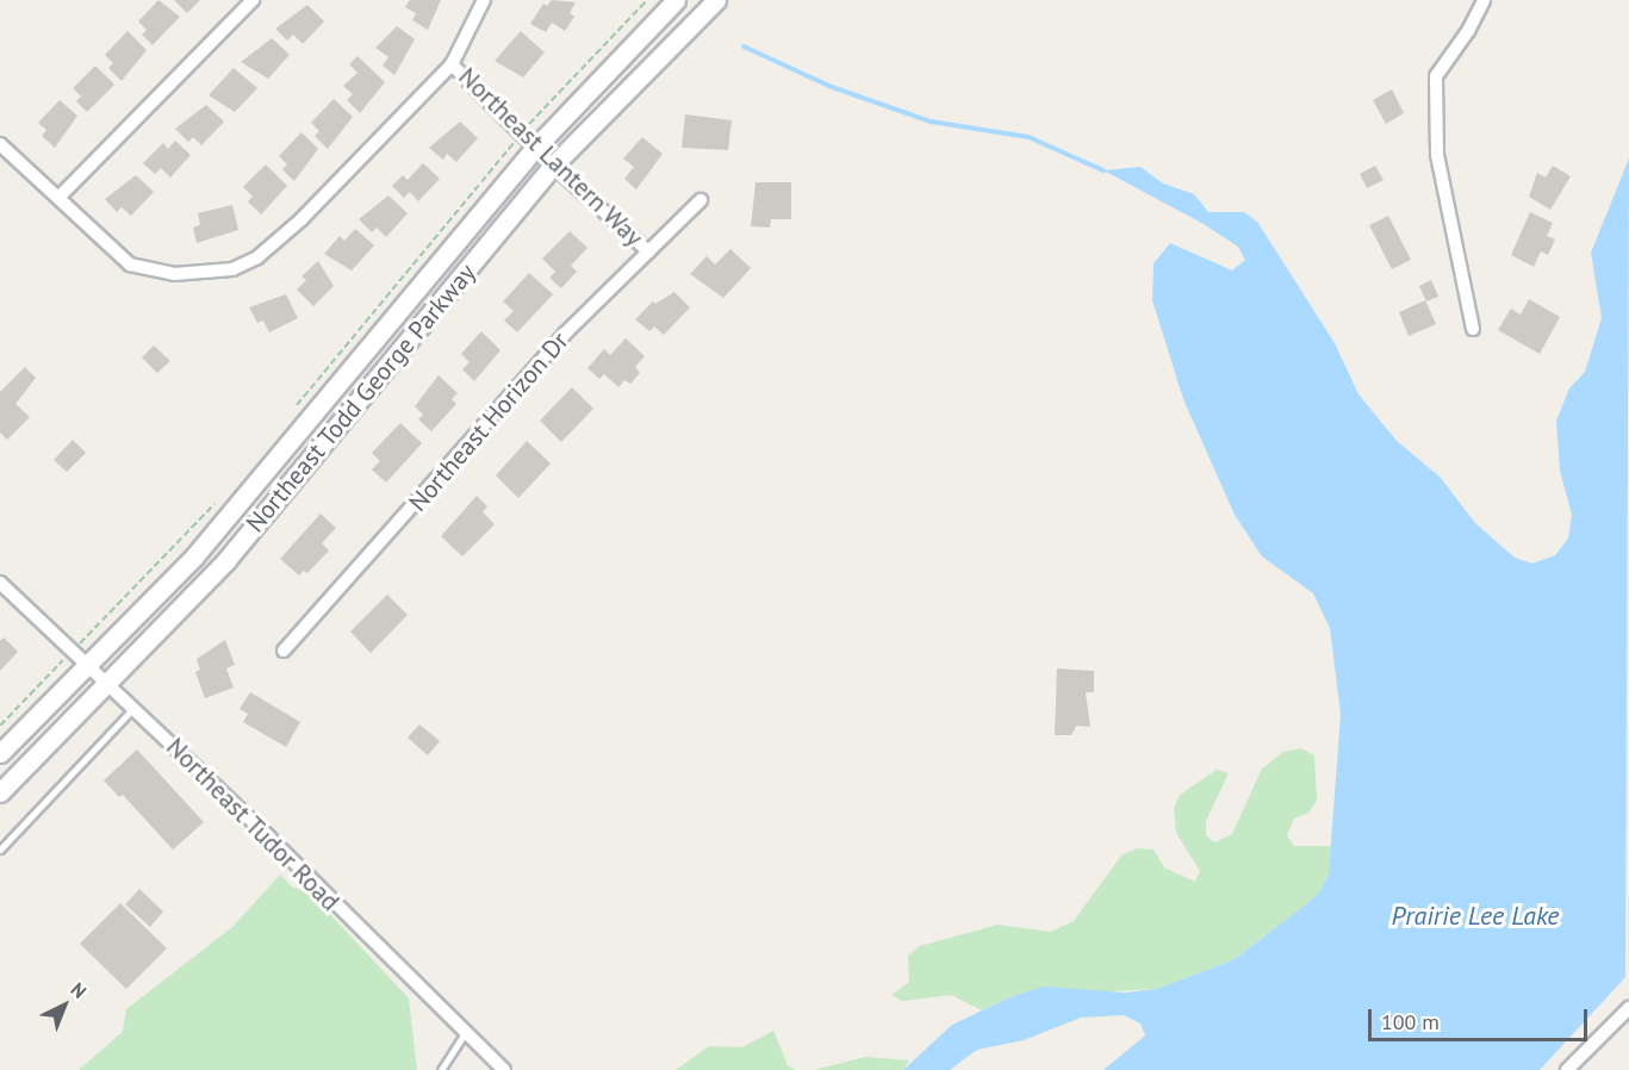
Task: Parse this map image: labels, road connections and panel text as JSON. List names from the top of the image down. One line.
{"streets":{"main road":["Northeast Todd George Parkway"],"street":["Northeast Lantern Way","Northeast Horizon Dr","Northeast Tudor Road"]},"crossings":[["Northeast Lantern Way","Northeast Todd George Parkway"],["Northeast Lantern Way","Northeast Horizon Dr"],["Northeast Todd George Parkway","Northeast Tudor Road"]],"water":["Prairie Lee Lake"],"scale_bar":"100 m","north":"top right"}
